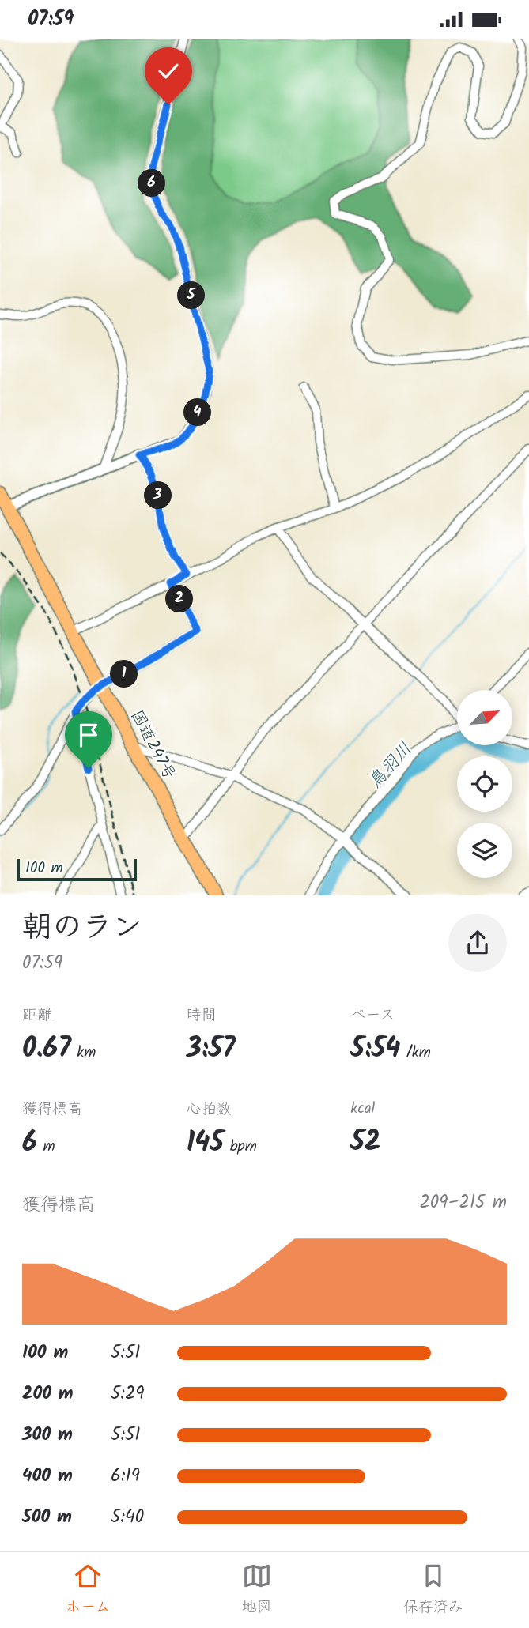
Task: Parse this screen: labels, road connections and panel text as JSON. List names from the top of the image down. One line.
{"streets":{"highway":["国道247号"]},"water":["鳥羽川"],"scale_bar":"100 m","north":"top right","page":{"status":"07:59","pins":["6","5","4","3","2","1"],"scale":"100 m","heading":["朝のラン","07:59"],"stats":[["距離","0.67 km"],["時間","3:57"],["ペース","5:54 /km"],["獲得標高","6 m"],["心拍数","145 bpm"],["kcal","52"]],"chart":["獲得標高","209–215 m"],"list":[{"name":"100 m","note":"5:51"},{"name":"200 m","note":"5:29"},{"name":"300 m","note":"5:51"},{"name":"400 m","note":"6:19"},{"name":"500 m","note":"5:40"}],"tabs":["ホーム","地図","保存済み"]}}
